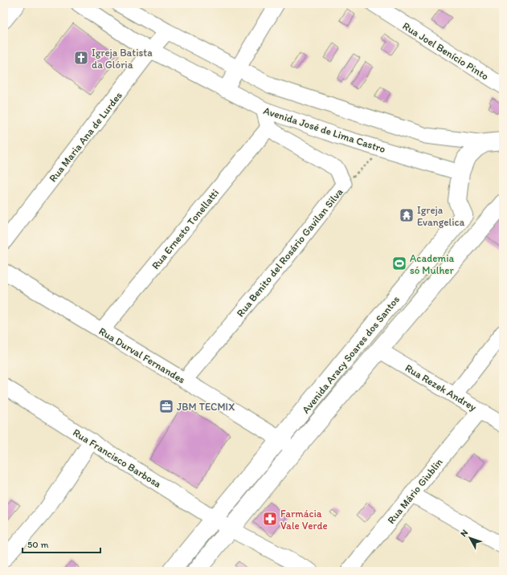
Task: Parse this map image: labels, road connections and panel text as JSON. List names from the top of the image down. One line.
{"streets":{"main road":["Avenida Aracy Soares dos Santos"],"street":["Rua Joel Benício Pinto","Avenida José de Lima Castro","Rua Maria Ana de Lurdes","Rua Ernesto Tonellatti","Rua Benito del Rosário Gavilan Silva","Rua Durval Fernandes","Rua Rezek Andrey","Rua Francisco Barbosa","Rua Mário Giublin"]},"crossings":[["Avenida José de Lima Castro","Rua Maria Ana de Lurdes"],["Rua Ernesto Tonellatti","Rua Benito del Rosário Gavilan Silva"],["Rua Ernesto Tonellatti","Rua Durval Fernandes"],["Rua Benito del Rosário Gavilan Silva","Rua Durval Fernandes"],["Avenida Aracy Soares dos Santos","Rua Durval Fernandes"],["Avenida Aracy Soares dos Santos","Rua Rezek Andrey"],["Avenida Aracy Soares dos Santos","Rua Francisco Barbosa"],["Rua Rezek Andrey","Rua Mário Giublin"]],"places":{"church":["Igreja Batista da Glória"],"temple":["Igreja Evangelica"],"sports":["Academia só Mulher"],"office":["JBM TECMIX"],"pharmacy":["Farmácia Vale Verde"]},"scale_bar":"50 m","north":"top left"}
